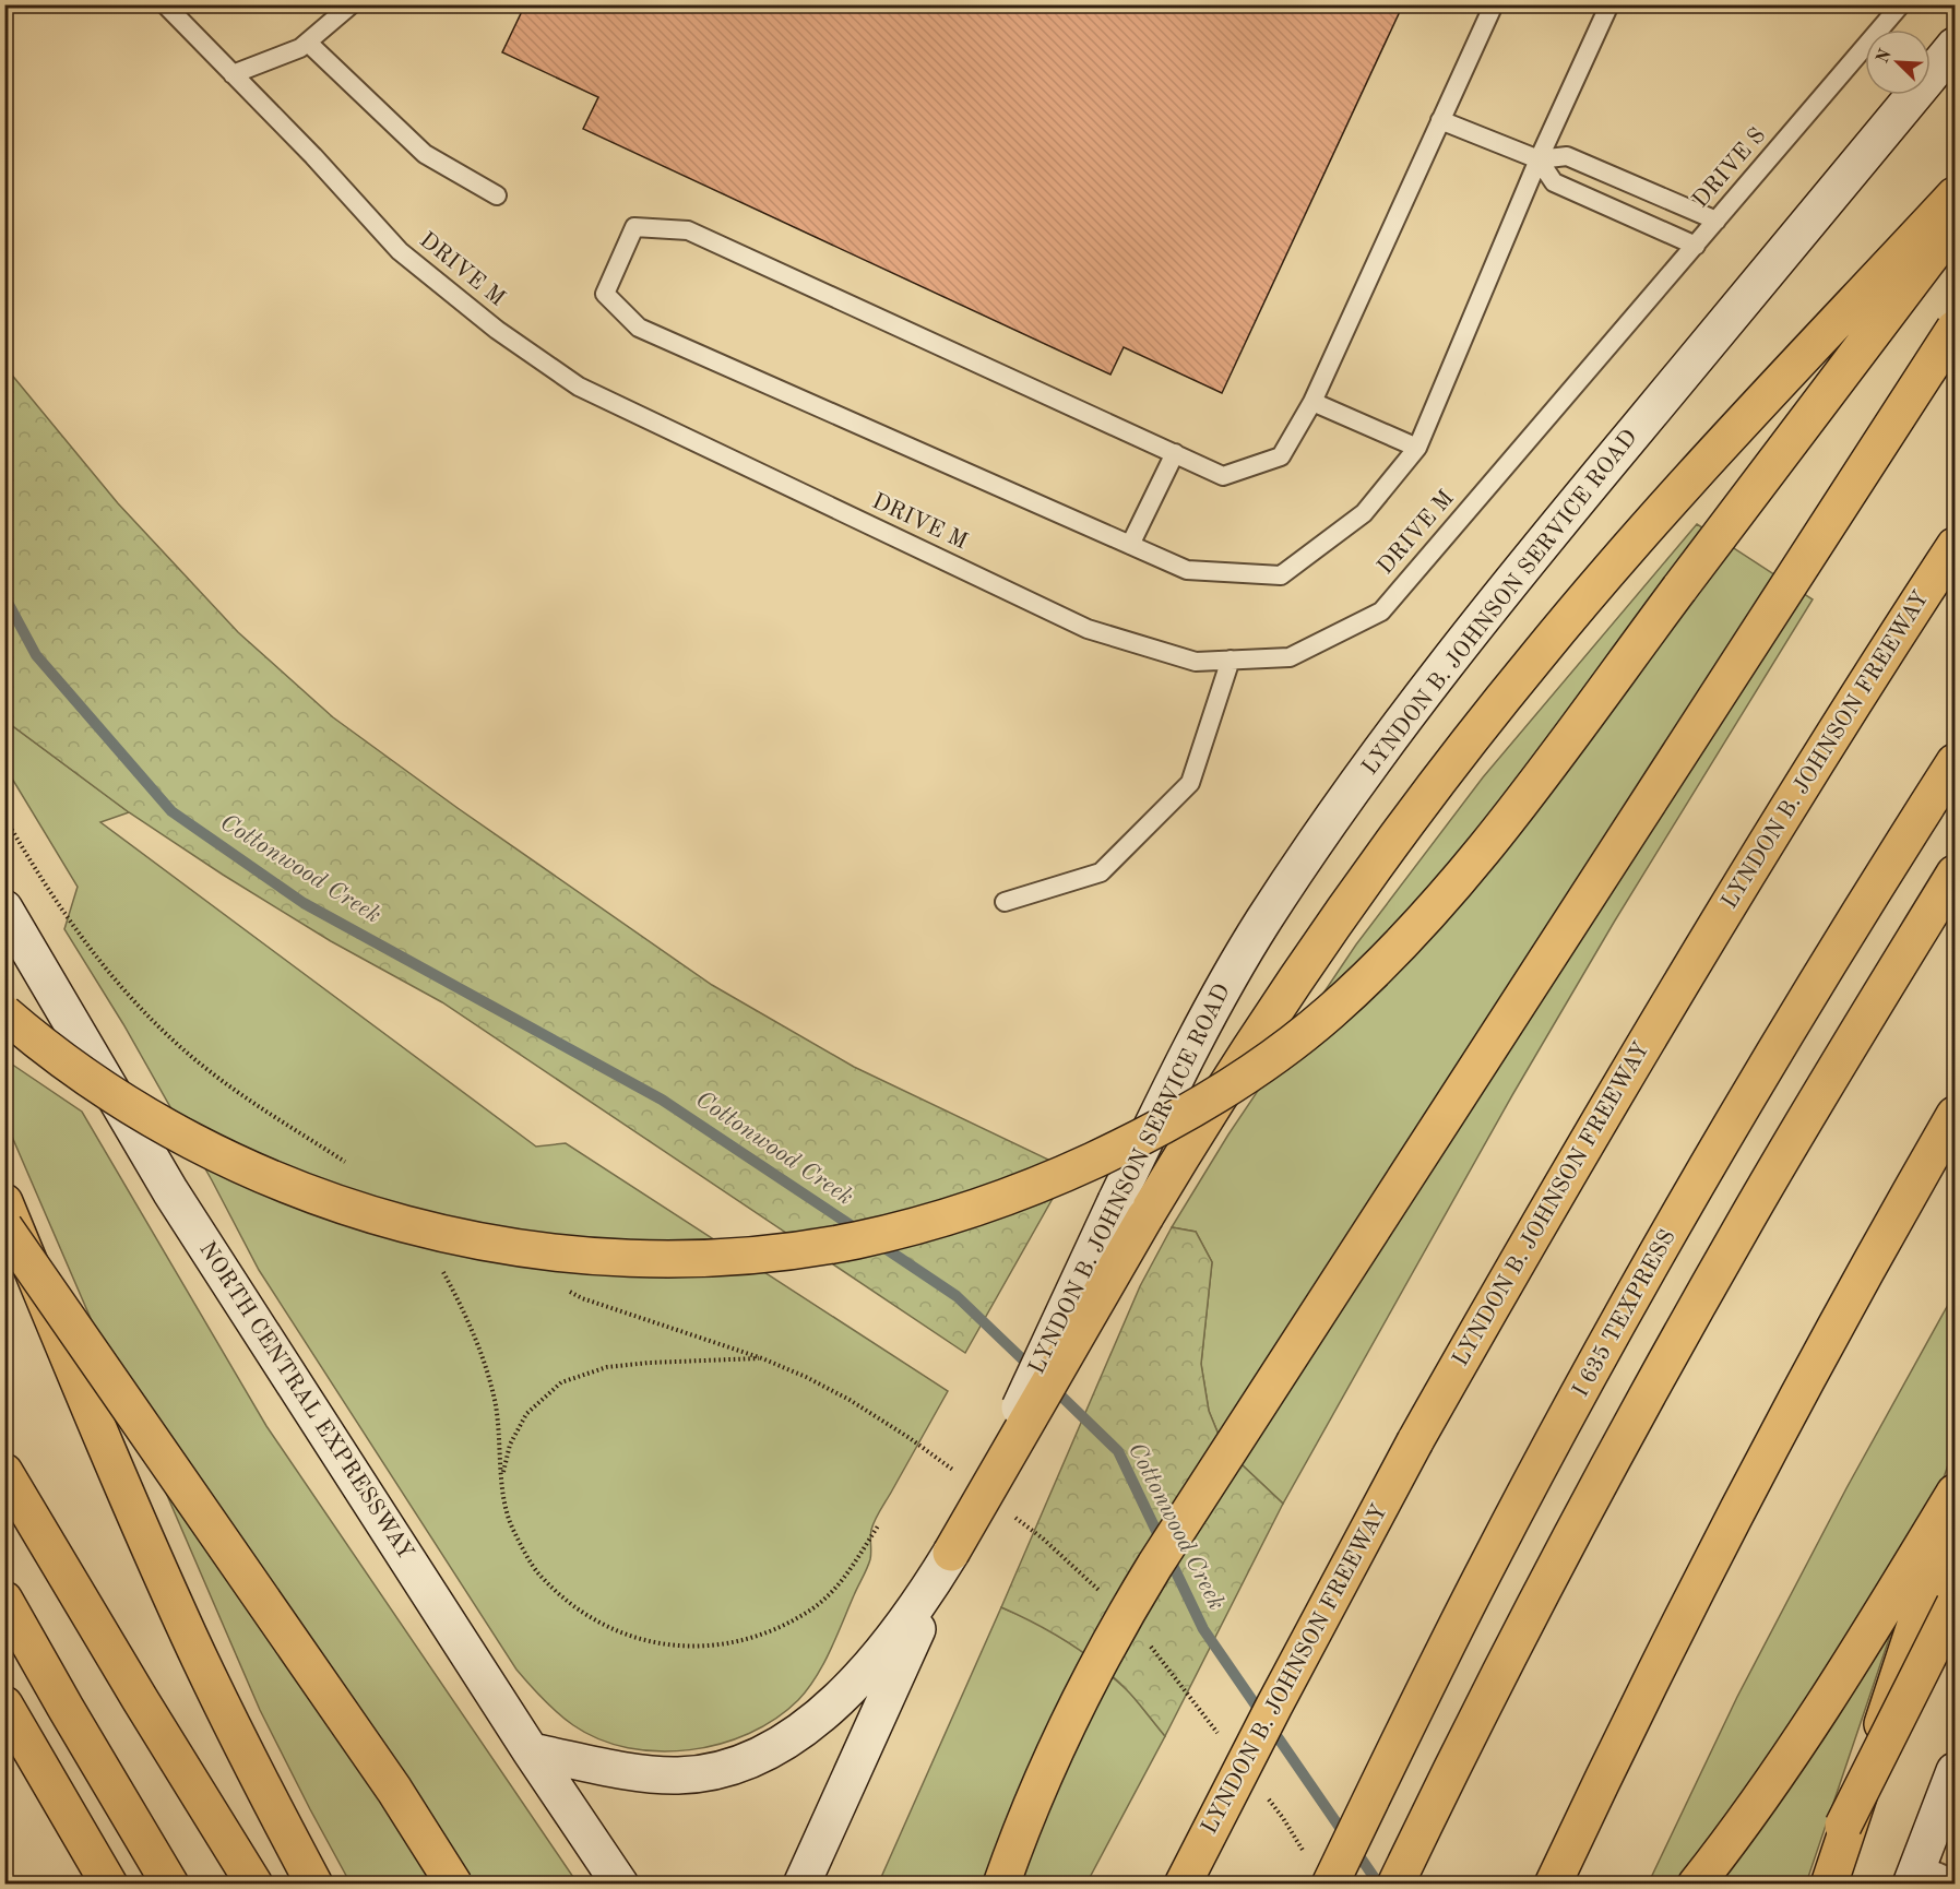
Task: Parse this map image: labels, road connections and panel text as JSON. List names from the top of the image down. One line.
{"streets":{"highway":["LYNDON B. JOHNSON FREEWAY","I 635 TEXPRESS"],"main road":["LYNDON B. JOHNSON SERVICE ROAD","NORTH CENTRAL EXPRESSWAY"],"lane":["DRIVE S","DRIVE M"]},"crossings":[["DRIVE S","DRIVE M"]],"water":["Cottonwood Creek"],"north":"top left"}
